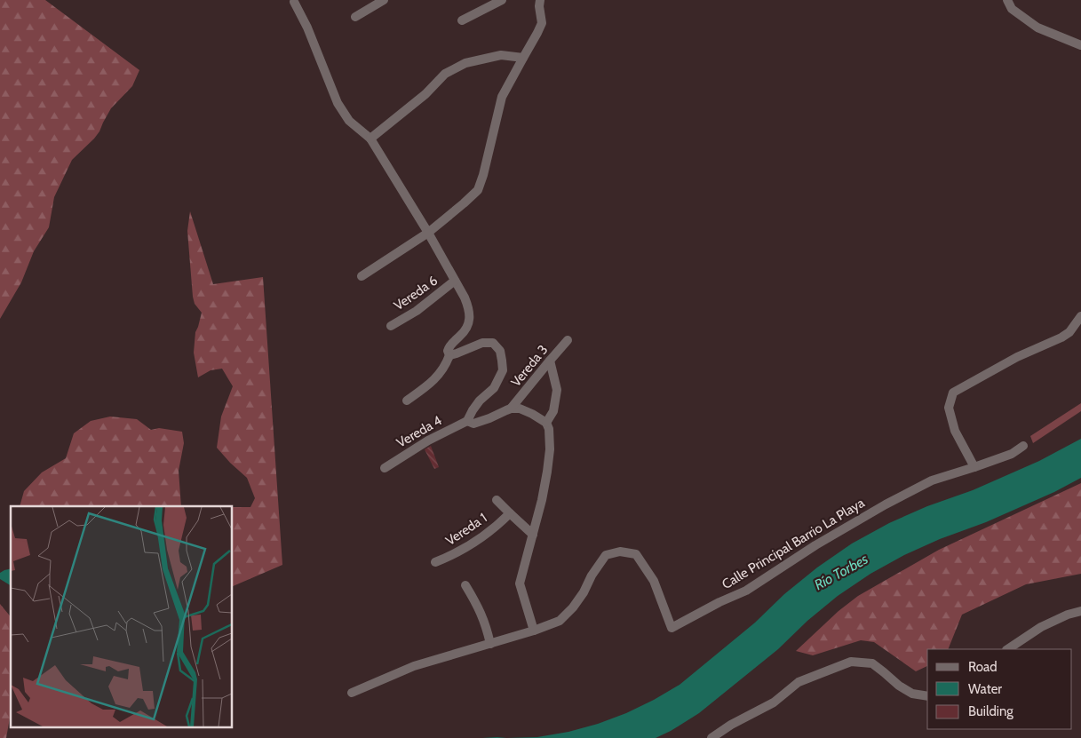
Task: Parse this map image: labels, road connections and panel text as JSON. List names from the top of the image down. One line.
{"streets":{"street":["Vereda 6","Vereda 3","Vereda 4","Vereda 1","Calle Principal Barrio La Playa"]},"water":["Río Torbes"],"legend":["Road","Water","Building"]}
